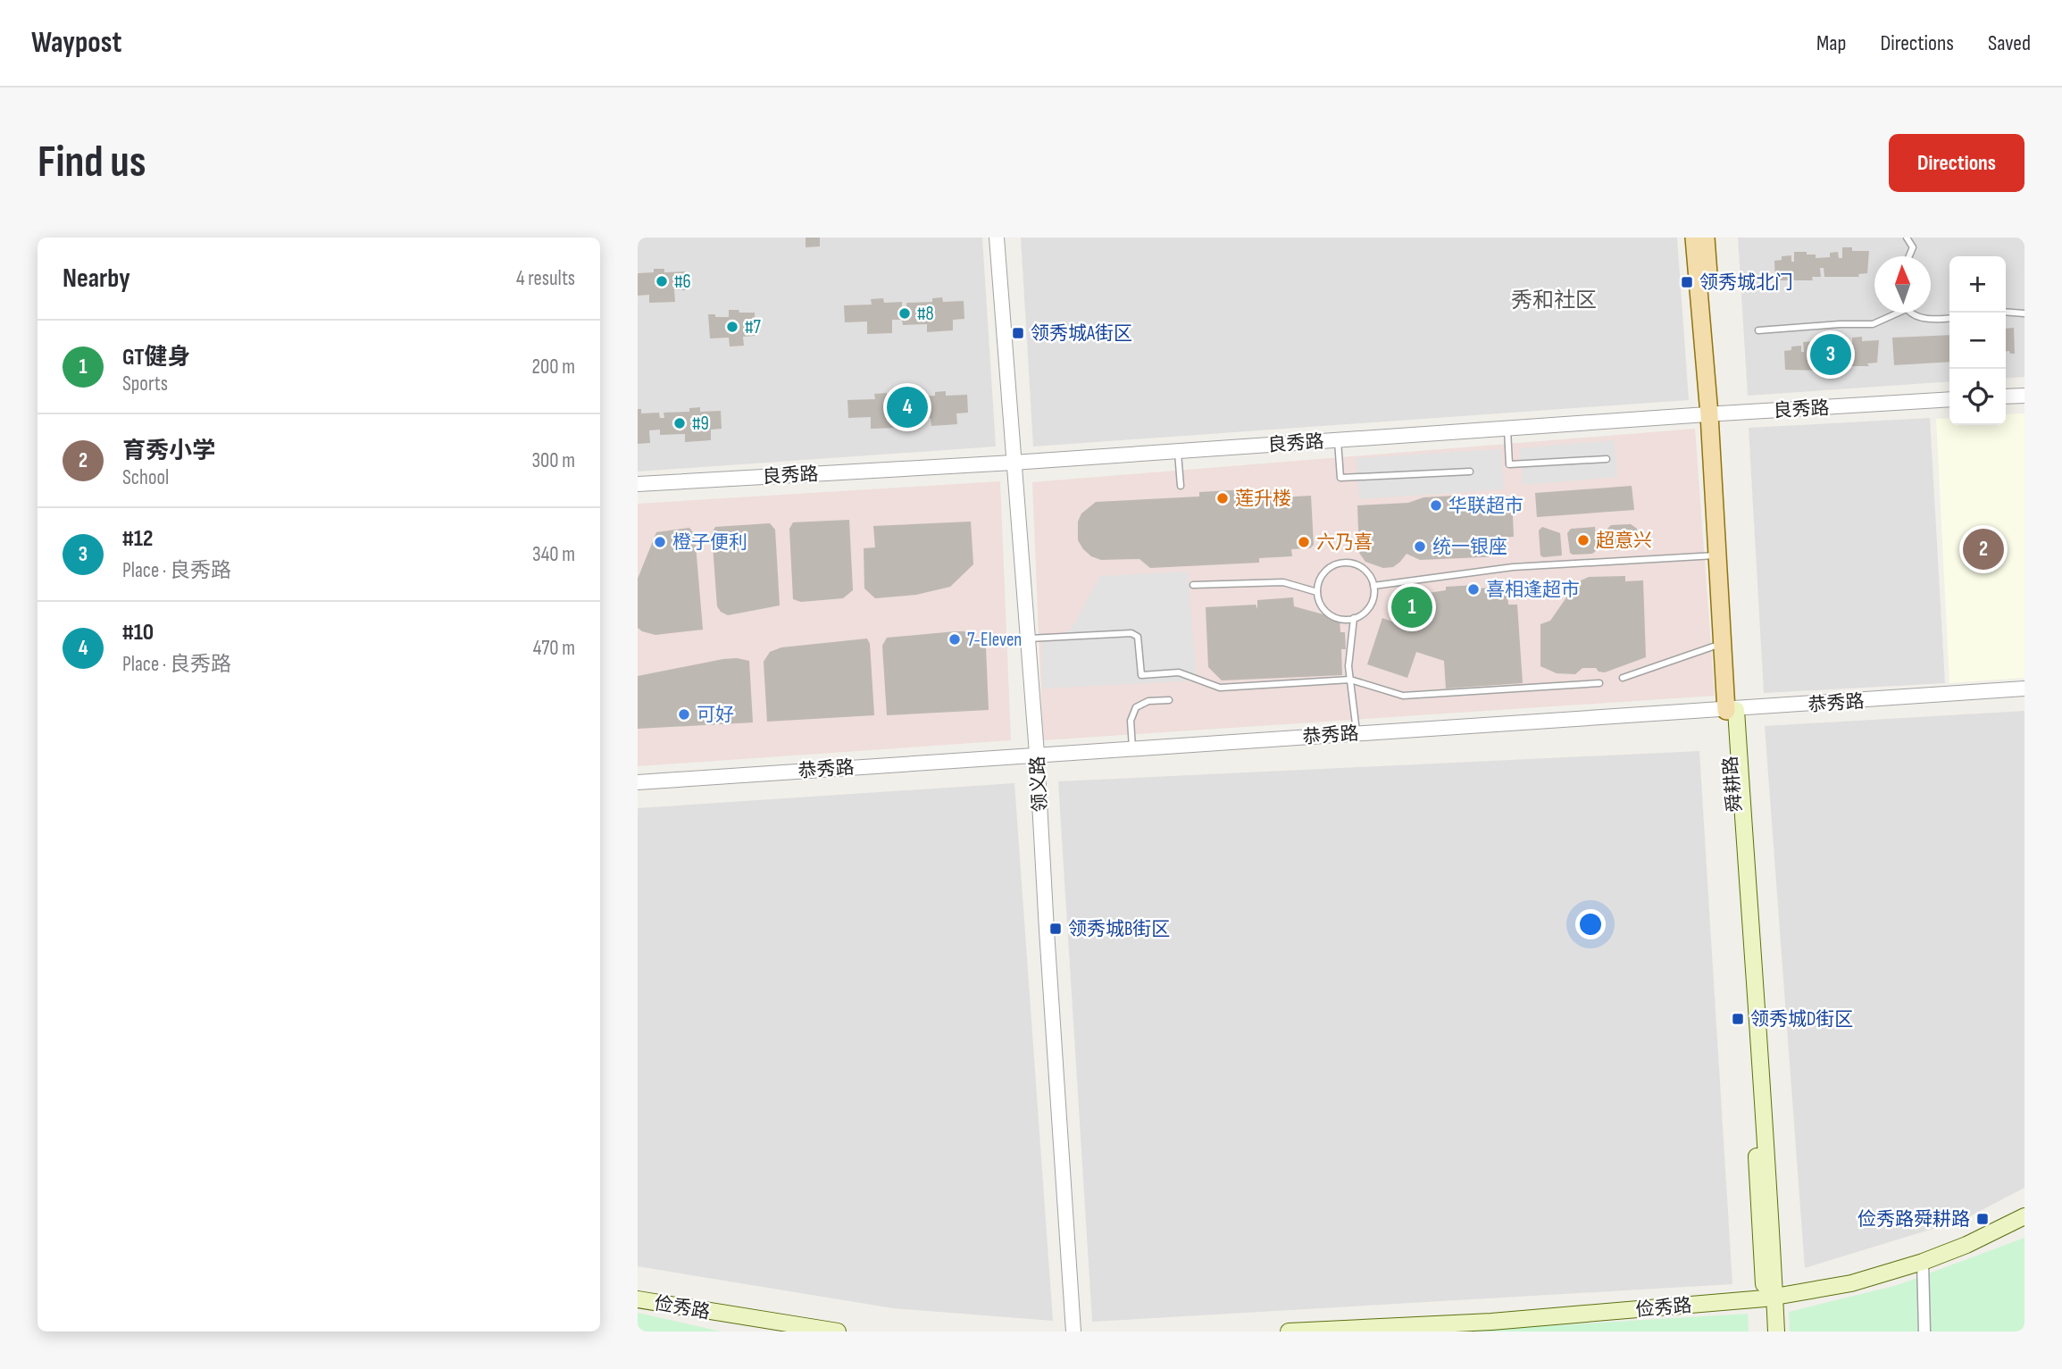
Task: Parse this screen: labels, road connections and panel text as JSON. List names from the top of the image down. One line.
{"streets":{"main road":["舜耕路","俭秀路"],"street":["良秀路","恭秀路","领义路"]},"crossings":[["良秀路","领义路"],["良秀路","舜耕路"],["恭秀路","领义路"],["恭秀路","舜耕路"],["舜耕路","俭秀路"]],"districts":["秀和社区"],"places":{"other":["#6","#8","#7","#9","莲升楼","华联超市","超意兴","橙子便利","六乃喜","统一银座","喜相逢超市","7-Eleven","可好"],"transit":["领秀城北门","领秀城A街区","领秀城B街区","领秀城D街区","俭秀路舜耕路"]},"north":"top","page":{"header":"Waypost","nav":["Map","Directions","Saved"],"buttons":"Directions","title":"Find us","heading":["Nearby","4 results"],"map_buttons":["+","−"],"list":[{"mark":"1","name":"GT健身","note":"Sports","value":"200 m"},{"mark":"2","name":"育秀小学","note":"School","value":"300 m"},{"mark":"3","name":"#12","note":"Place · 良秀路","value":"340 m"},{"mark":"4","name":"#10","note":"Place · 良秀路","value":"470 m"}],"pins":["3","4","2","1"]}}
